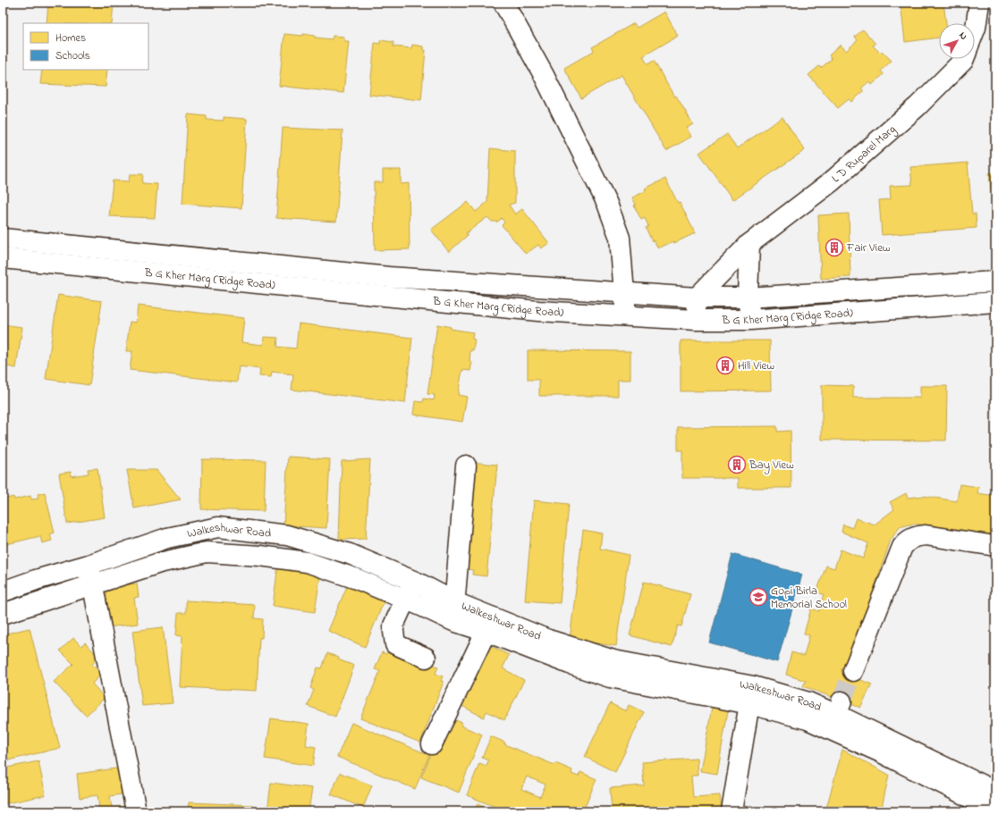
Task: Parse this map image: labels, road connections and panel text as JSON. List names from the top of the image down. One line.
{"streets":{"street":["L D Ruparel Marg","B G Kher Marg (Ridge Road)","Walkeshwar Road"]},"crossings":[["L D Ruparel Marg","B G Kher Marg (Ridge Road)"]],"places":{"building":["Fair View","Hill View","Bay View"],"school or university":["Gopi Birla Memorial School"]},"legend":["Homes","Schools"],"north":"top right"}
